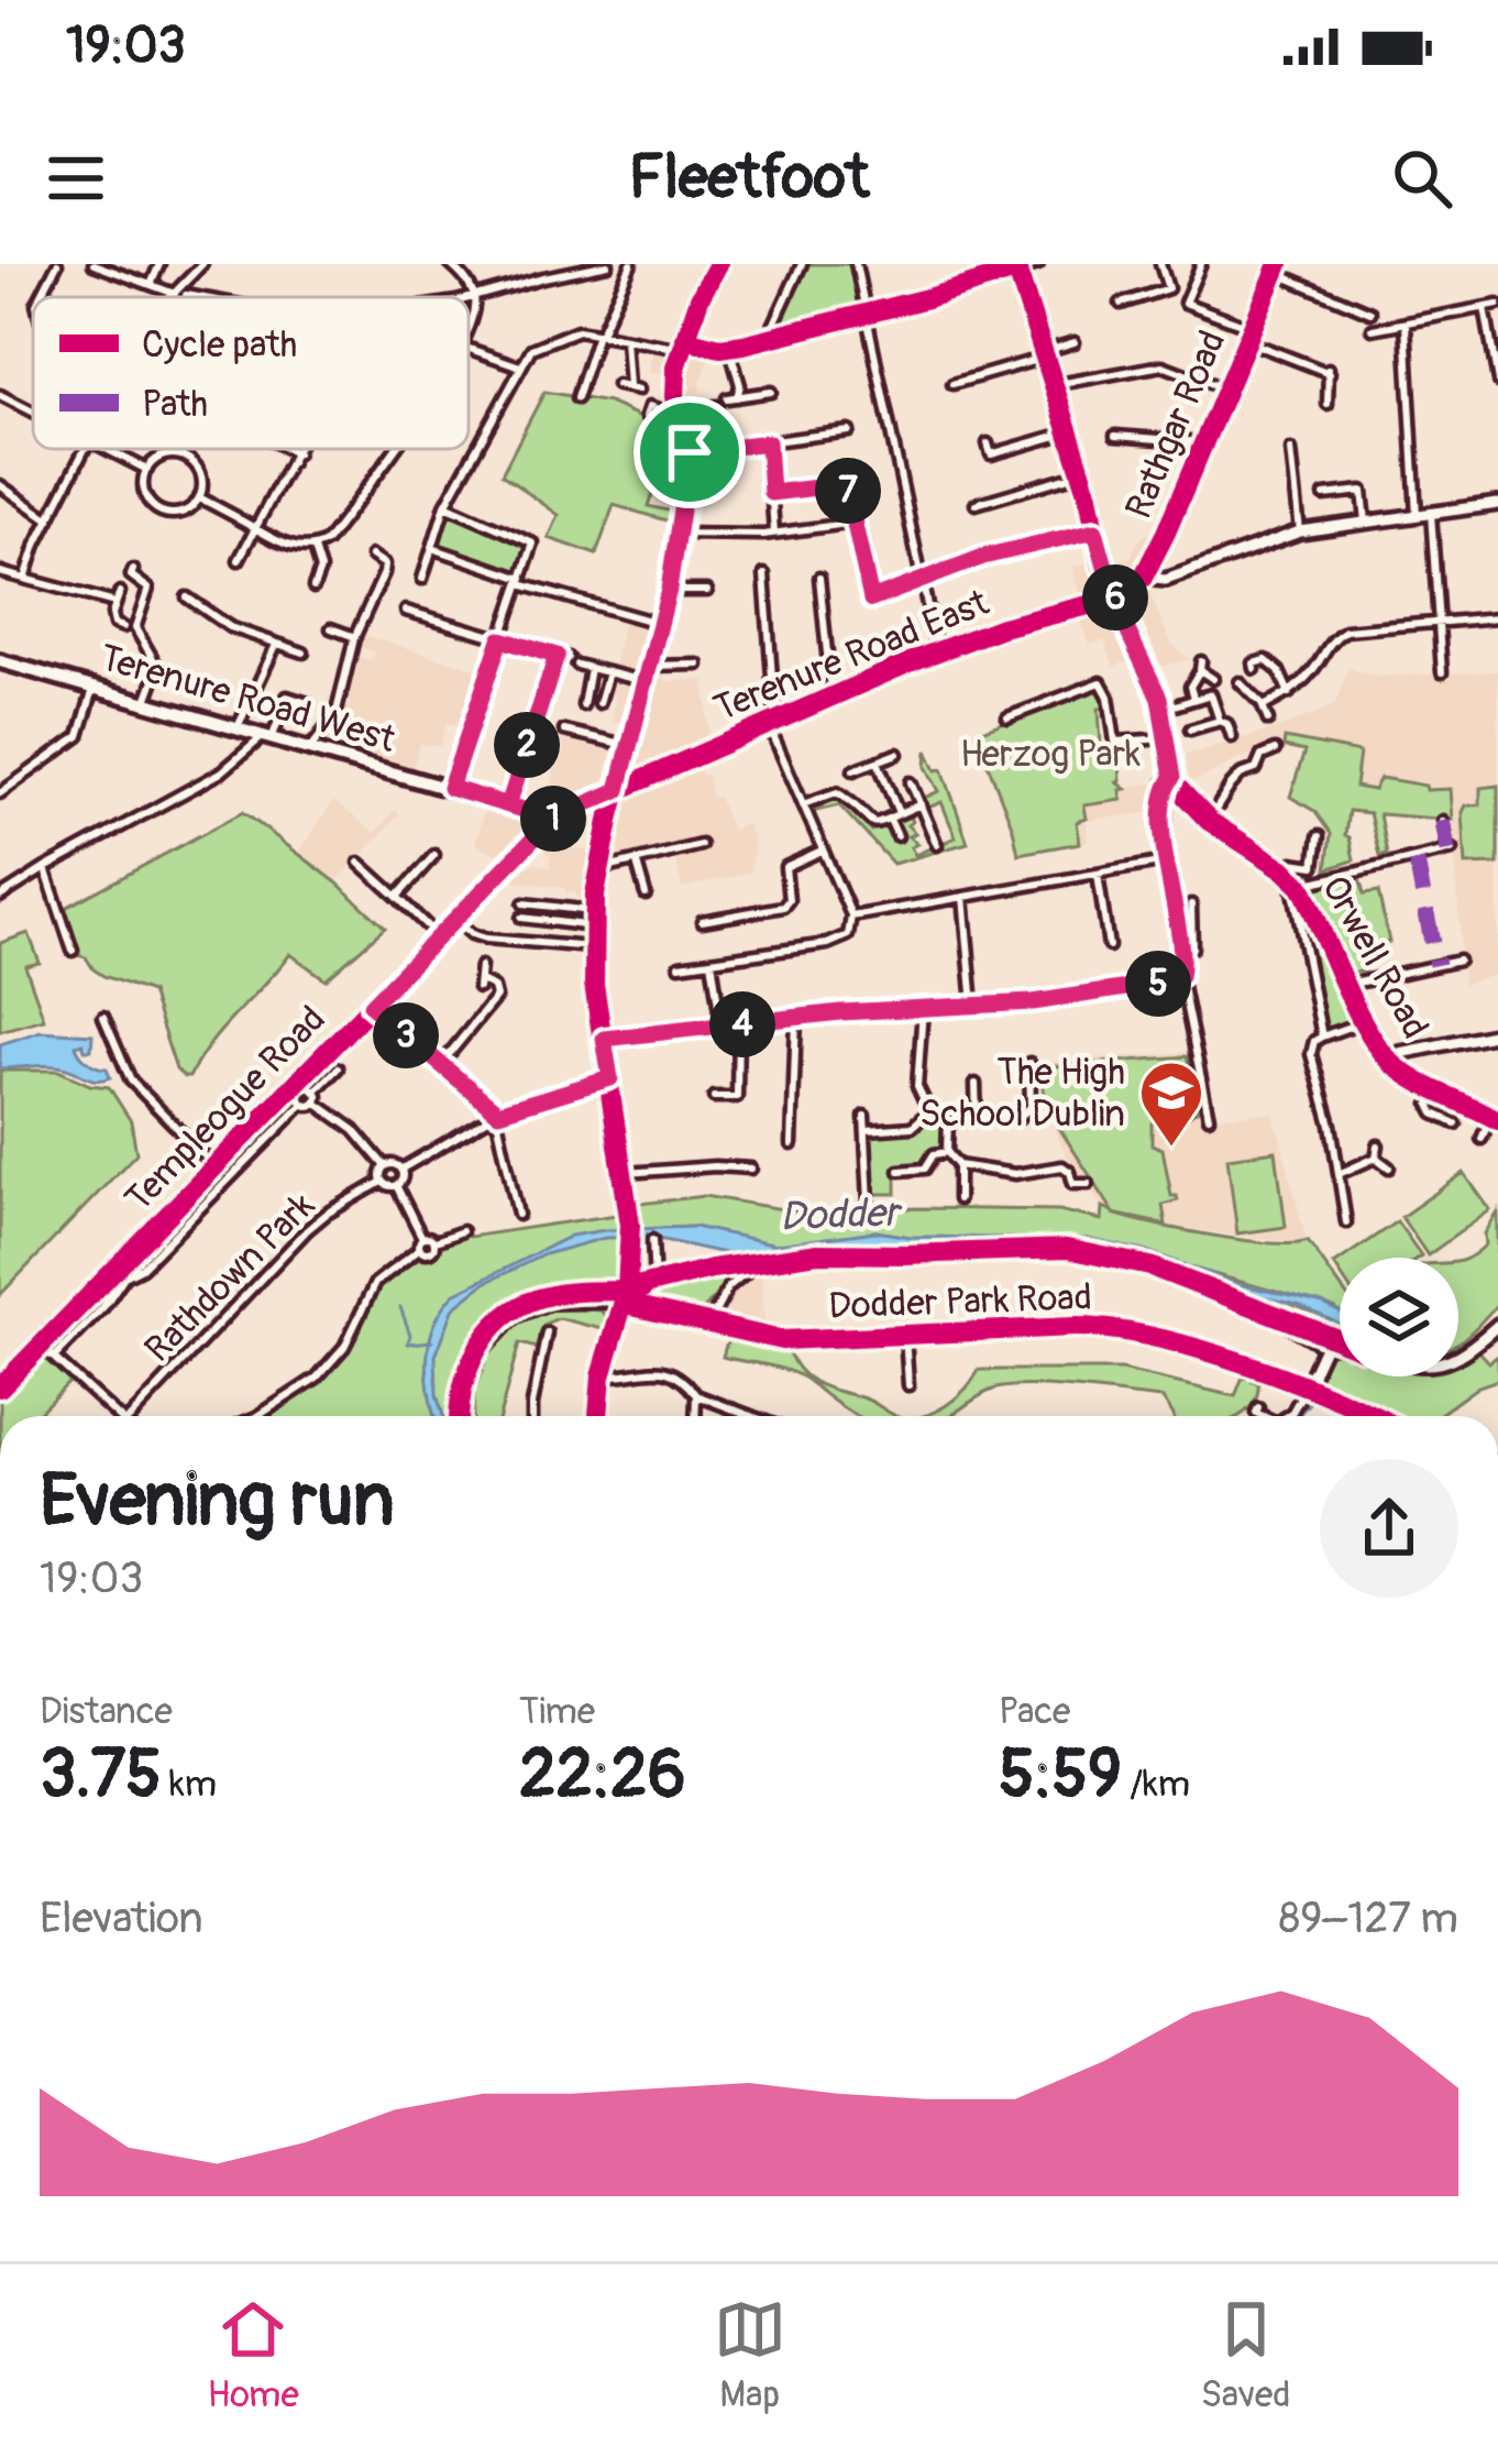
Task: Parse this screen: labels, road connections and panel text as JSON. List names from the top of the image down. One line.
{"streets":{"main road":["Rathgar Road","Terenure Road East","Terenure Road West","Templeogue Road","Dodder Park Road"],"street":["Orwell Road","Rathdown Park"]},"crossings":[["Rathgar Road","Terenure Road East"],["Rathgar Road","Orwell Road"],["Terenure Road East","Terenure Road West"],["Terenure Road East","Orwell Road"],["Terenure Road East","Templeogue Road"],["Terenure Road West","Templeogue Road"]],"water":["Dodder"],"parks":["Herzog Park"],"places":{"school or university":["The High School Dublin"]},"legend":["Cycle path","Path"],"page":{"status":"19:03","header":"Fleetfoot","pins":["7","6","2","1","5","4","3"],"heading":["Evening run","19:03"],"stats":[["Distance","3.75 km"],["Time","22:26"],["Pace","5:59 /km"]],"chart":["Elevation","89–127 m"],"tabs":["Home","Map","Saved"]}}
